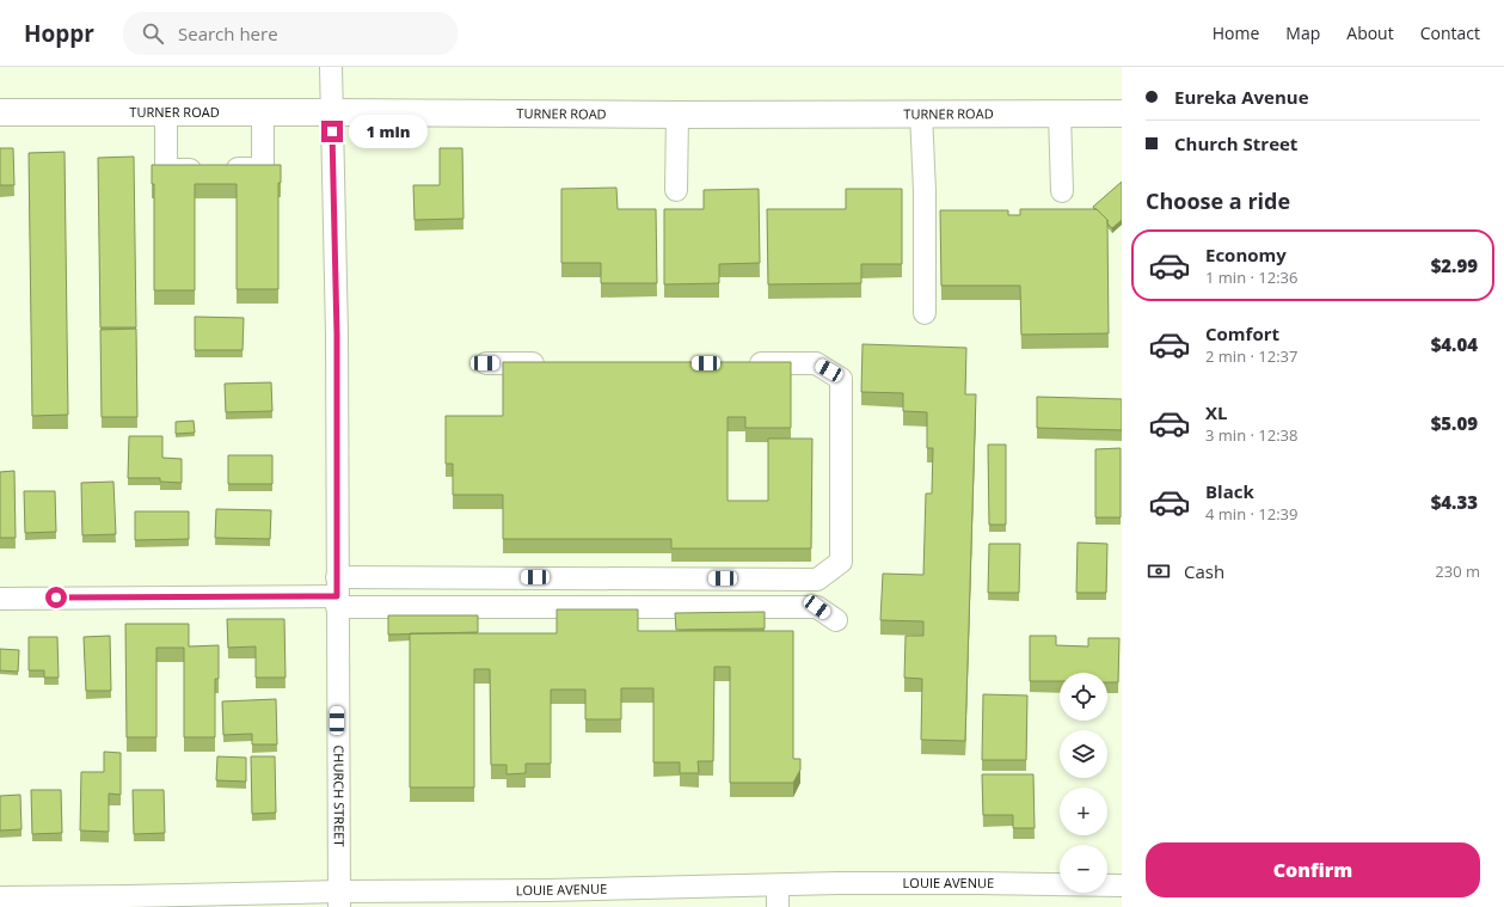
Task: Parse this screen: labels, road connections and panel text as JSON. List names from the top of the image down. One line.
{"streets":{"main road":["TURNER ROAD"],"street":["CHURCH STREET","LOUIE AVENUE"]},"crossings":[["TURNER ROAD","CHURCH STREET"],["CHURCH STREET","LOUIE AVENUE"]],"page":{"header":"Hoppr","search":"Search here","nav":["Home","Map","About","Contact"],"banner":["Eureka Avenue","Church Street"],"bubble":"1 min","heading":"Choose a ride","list":[{"name":"Economy","note":"1 min · 12:36","value":"$2.99"},{"name":"Comfort","note":"2 min · 12:37","value":"$4.04"},{"name":"XL","note":"3 min · 12:38","value":"$5.09"},{"name":"Black","note":"4 min · 12:39","value":"$4.33"}],"pay":["Cash","230 m"],"map_buttons":["+","−"],"buttons":"Confirm"}}
